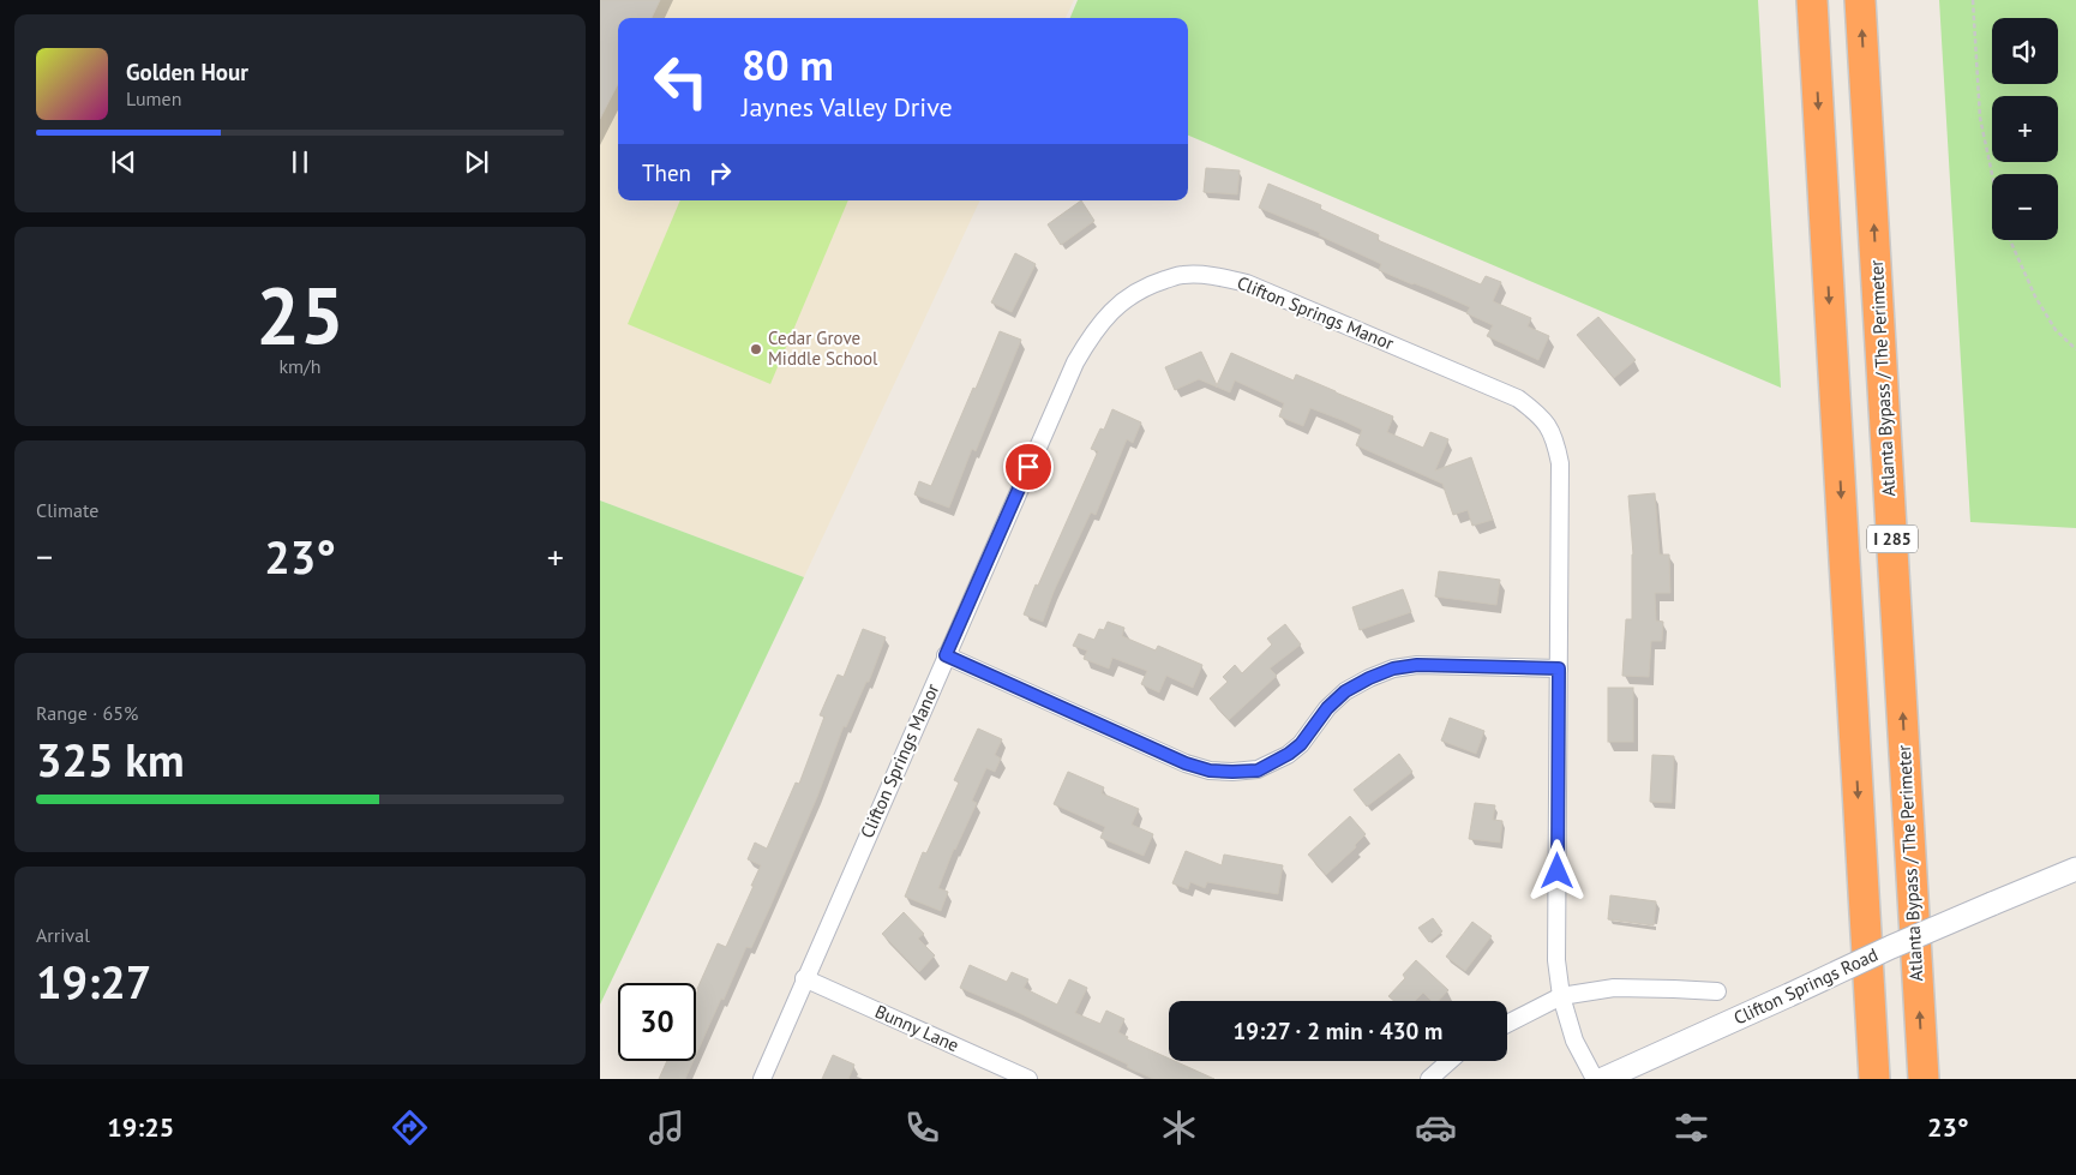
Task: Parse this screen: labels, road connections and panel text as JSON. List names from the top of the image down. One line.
{"streets":{"highway":["Atlanta Bypass / The Perimeter","I 285"],"street":["Clifton Springs Manor","Clifton Springs Road","Bunny Lane"]},"crossings":[["Clifton Springs Manor","Bunny Lane"]],"places":["Cedar Grove Middle School"],"page":{"map_buttons":["+","−"],"turn":["80 m","Jaynes Valley Drive"],"song":["Golden Hour","Lumen"],"then":"Then","tile":[["25","km/h"],"Climate",["Range · 65%","325 km"],["Arrival","19:27"]],"heat":["−","23°","+"],"limit":"30","trip":"19:27 · 2 min · 430 m","tabs":["19:25","23°"]}}
